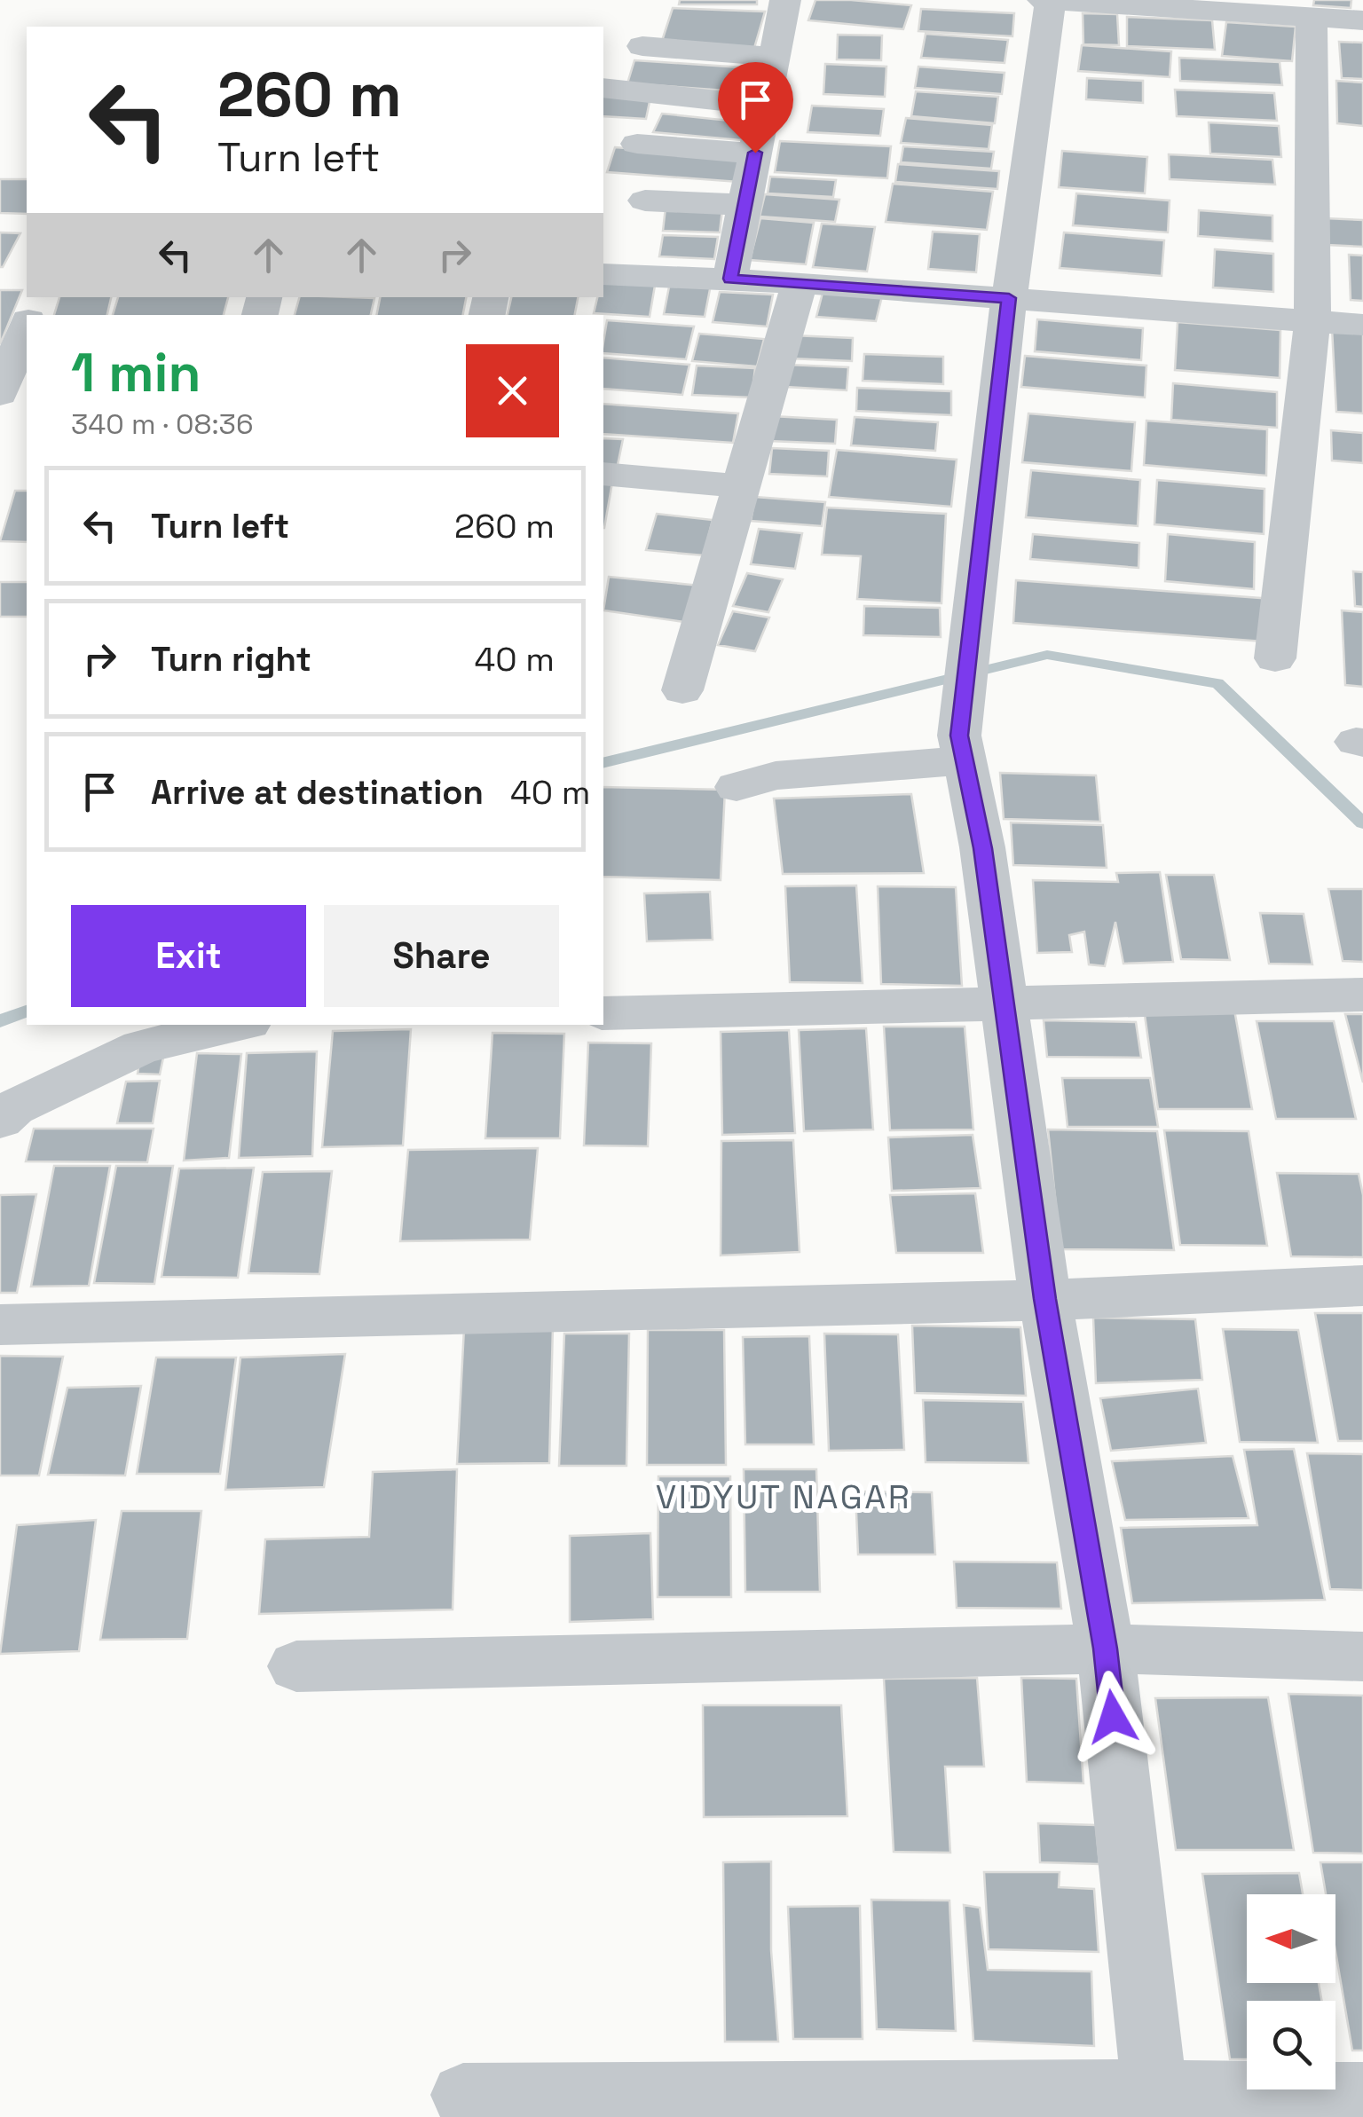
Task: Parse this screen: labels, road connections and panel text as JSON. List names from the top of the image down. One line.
{"districts":["VIDYUT NAGAR"],"north":"left","page":{"turn":["260 m","Turn left"],"heading":["1 min","340 m · 08:36"],"list":[{"name":"Turn left","value":"260 m"},{"name":"Turn right","value":"40 m"},{"name":"Arrive at destination","value":"40 m"}],"buttons":["Exit","Share"]}}
